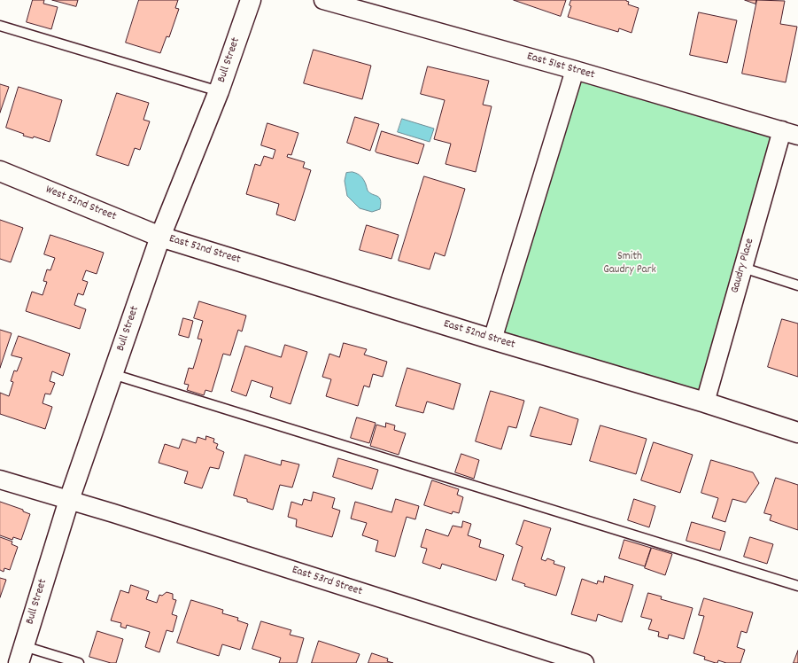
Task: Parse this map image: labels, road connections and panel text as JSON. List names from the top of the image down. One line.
{"streets":{"main road":["Bull Street","West 52nd Street","East 52nd Street"],"street":["East 51st Street","Gaudry Place","East 53rd Street"]},"crossings":[["Bull Street","West 52nd Street"],["Bull Street","East 52nd Street"],["Bull Street","East 53rd Street"],["East 51st Street","Gaudry Place"],["West 52nd Street","East 52nd Street"],["East 52nd Street","Gaudry Place"]],"parks":["Smith Gaudry Park"]}
